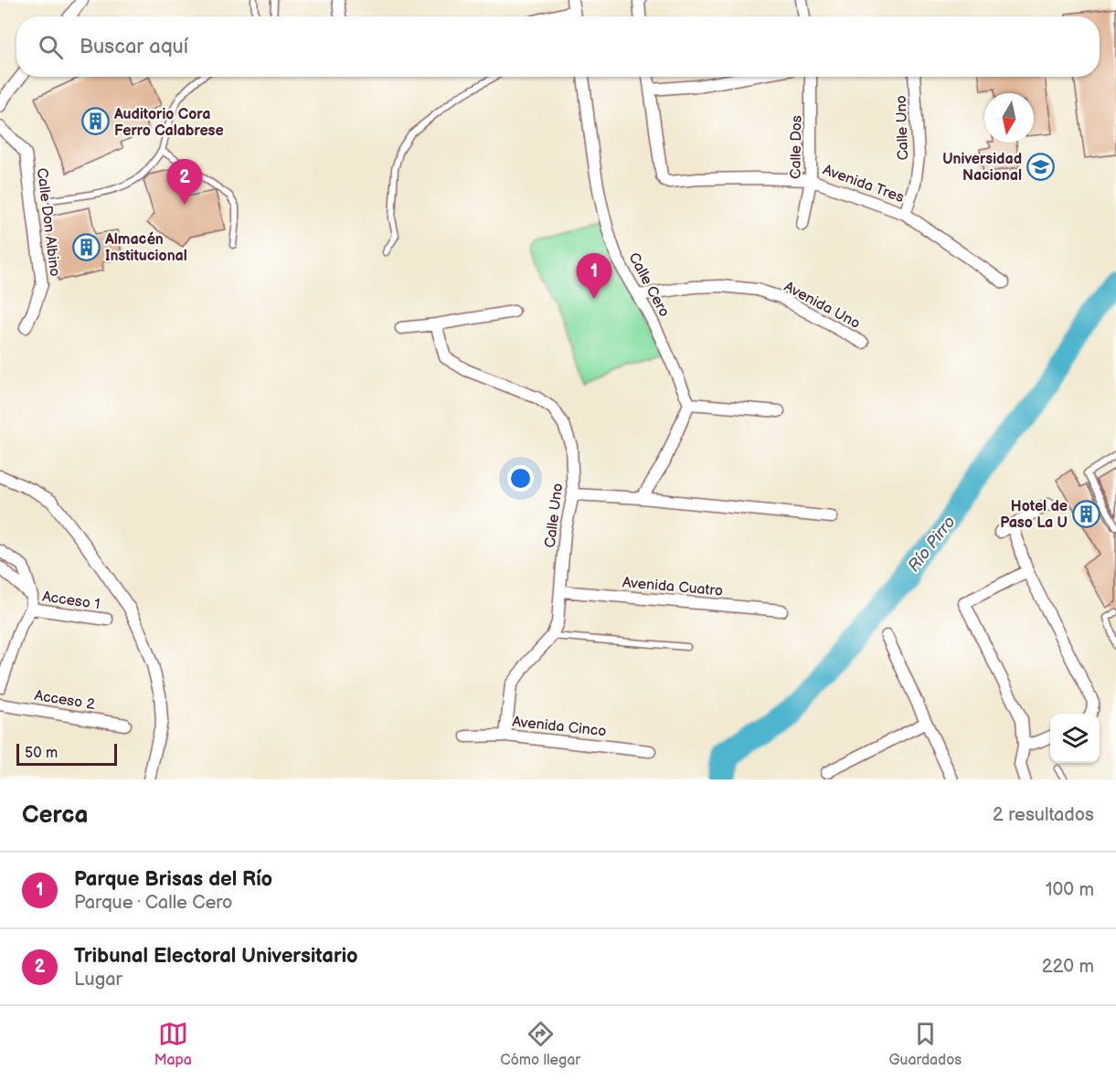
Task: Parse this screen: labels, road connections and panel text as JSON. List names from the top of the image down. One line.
{"streets":{"street":["Calle Uno","Calle Dos","Avenida Tres","Calle Don Albino","Calle Cero","Avenida Uno","Avenida Cuatro","Acceso 1","Acceso 2","Avenida Cinco"]},"crossings":[["Calle Uno","Avenida Tres"],["Calle Uno","Avenida Cuatro"],["Calle Uno","Avenida Cinco"],["Calle Dos","Avenida Tres"],["Calle Cero","Avenida Uno"]],"water":["Río Pirro"],"places":{"building":["Auditorio Cora Ferro Calabrese","Almacén Institucional","Hotel de Paso La U"],"school or university":["Universidad Nacional"]},"scale_bar":"50 m","north":"bottom","page":{"search":"Buscar aquí","pins":["2","1"],"scale":"50 m","heading":["Cerca","2 resultados"],"list":[{"mark":"1","name":"Parque Brisas del Río","note":"Parque · Calle Cero","value":"100 m"},{"mark":"2","name":"Tribunal Electoral Universitario","note":"Lugar","value":"220 m"}],"nav":["Mapa","Cómo llegar","Guardados"]}}
